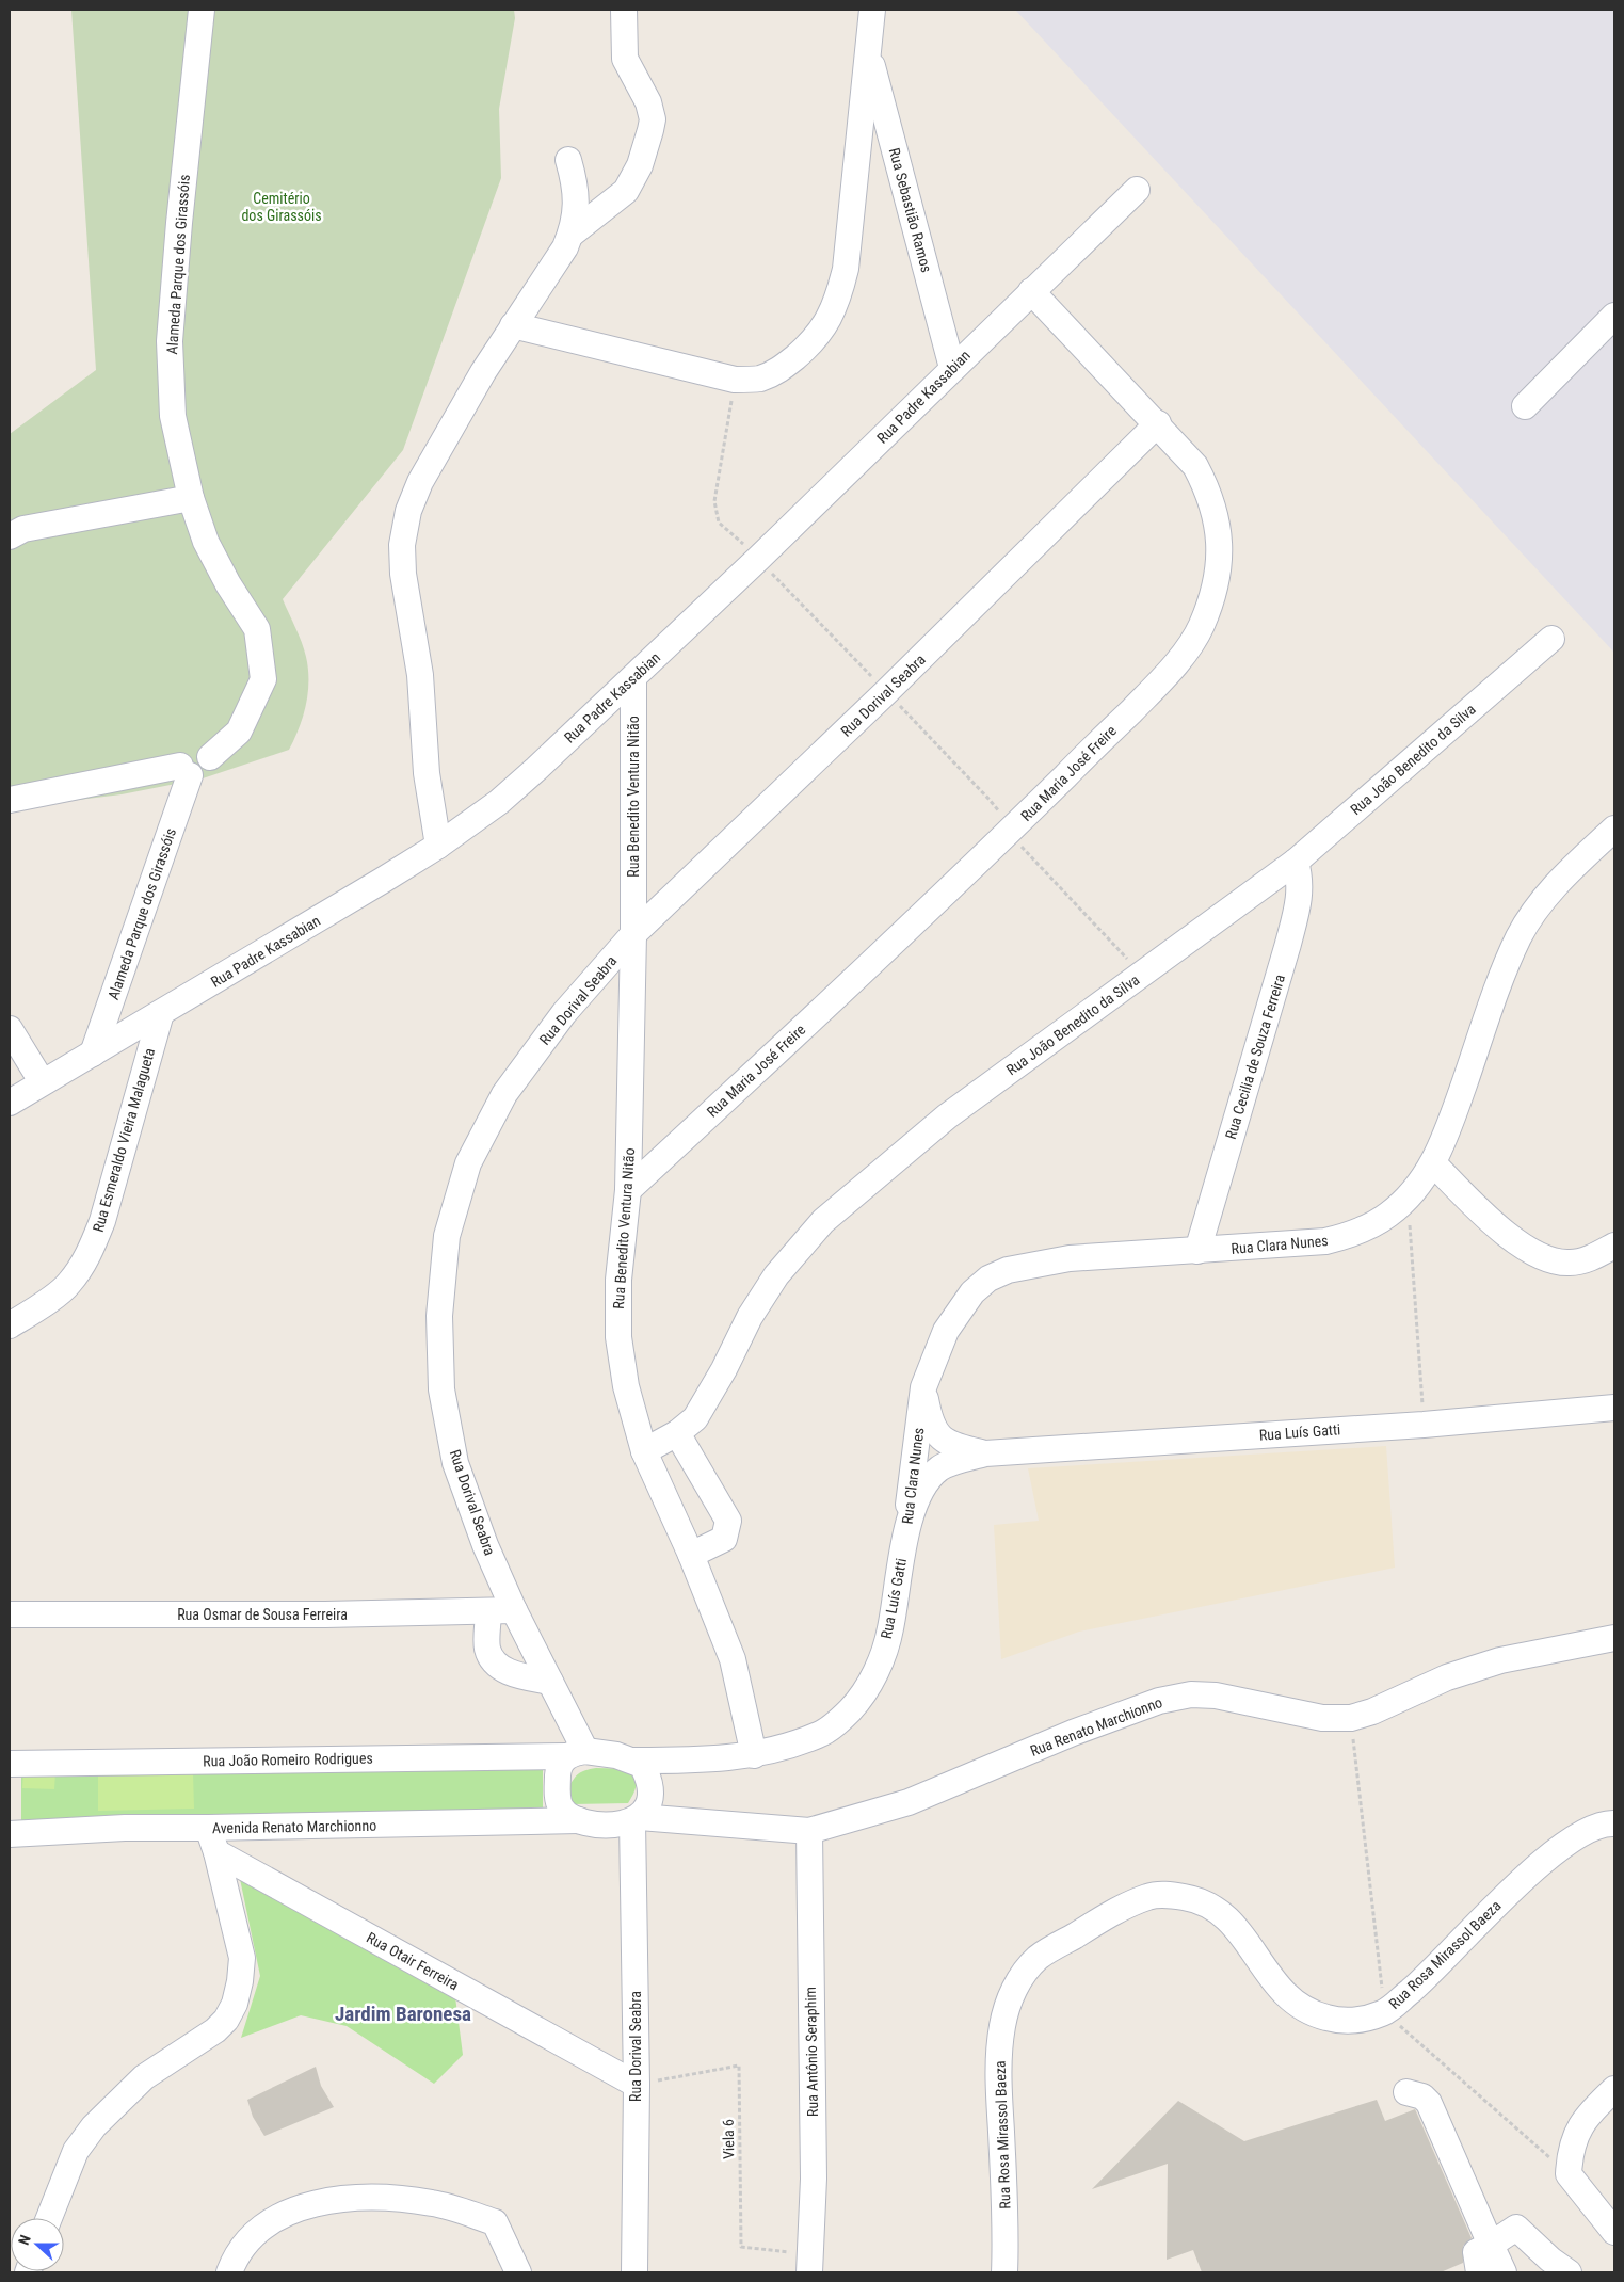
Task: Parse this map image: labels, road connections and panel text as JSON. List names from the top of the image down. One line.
{"streets":{"street":["Rua Sebastião Ramos","Alameda Parque dos Girassóis","Rua Padre Kassabian","Rua Dorival Seabra","Rua João Benedito da Silva","Rua Maria José Freire","Rua Benedito Ventura Nitão","Rua Cecilia de Souza Ferreira","Rua Esmeraldo Vieira Malagueta","Rua Clara Nunes","Rua Luís Gatti","Rua Osmar de Sousa Ferreira","Rua Renato Marchionno","Rua João Romeiro Rodrigues","Avenida Renato Marchionno","Rua Rosa Mirassol Baeza","Rua Otair Ferreira","Rua Antônio Seraphim"],"path":["Viela 6"]},"crossings":[["Rua Sebastião Ramos","Rua Padre Kassabian"],["Alameda Parque dos Girassóis","Rua Padre Kassabian"],["Rua Padre Kassabian","Rua Maria José Freire"],["Rua Padre Kassabian","Rua Benedito Ventura Nitão"],["Rua Padre Kassabian","Rua Esmeraldo Vieira Malagueta"],["Rua Dorival Seabra","Rua Maria José Freire"],["Rua Dorival Seabra","Rua Benedito Ventura Nitão"],["Rua Dorival Seabra","Rua Luís Gatti"],["Rua Dorival Seabra","Rua Osmar de Sousa Ferreira"],["Rua Dorival Seabra","Rua Renato Marchionno"],["Rua Dorival Seabra","Rua João Romeiro Rodrigues"],["Rua Dorival Seabra","Avenida Renato Marchionno"],["Rua Dorival Seabra","Rua Otair Ferreira"],["Rua Dorival Seabra","Viela 6"],["Rua João Benedito da Silva","Rua Benedito Ventura Nitão"],["Rua João Benedito da Silva","Rua Cecilia de Souza Ferreira"],["Rua Maria José Freire","Rua Benedito Ventura Nitão"],["Rua Benedito Ventura Nitão","Rua Luís Gatti"],["Rua Cecilia de Souza Ferreira","Rua Clara Nunes"],["Rua Clara Nunes","Rua Luís Gatti"],["Rua Luís Gatti","Rua Renato Marchionno"],["Rua Luís Gatti","Rua João Romeiro Rodrigues"],["Rua Luís Gatti","Avenida Renato Marchionno"],["Rua Renato Marchionno","Rua João Romeiro Rodrigues"],["Rua Renato Marchionno","Avenida Renato Marchionno"],["Rua Renato Marchionno","Rua Antônio Seraphim"],["Rua João Romeiro Rodrigues","Avenida Renato Marchionno"],["Rua Otair Ferreira","Viela 6"],["Rua Antônio Seraphim","Viela 6"]],"districts":["Jardim Baronesa"],"parks":["Cemitério dos Girassóis"],"north":"left"}
